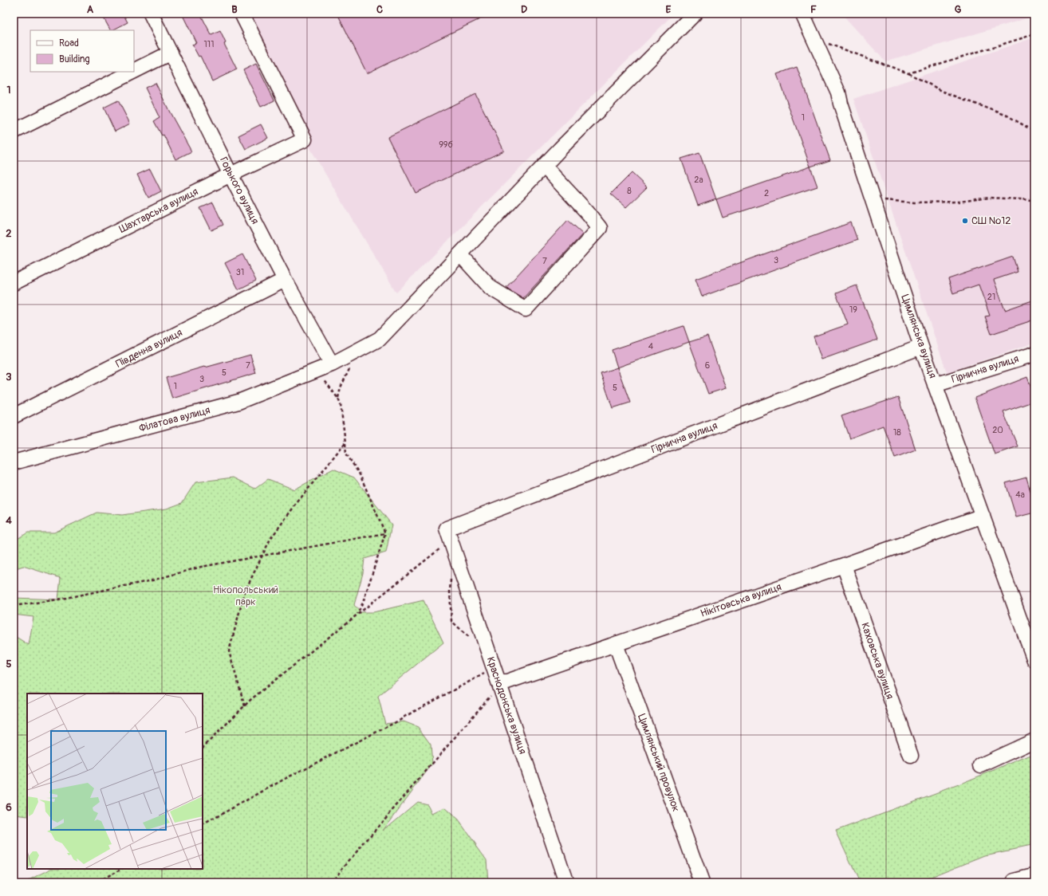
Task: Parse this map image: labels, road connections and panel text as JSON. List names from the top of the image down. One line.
{"streets":{"street":["Горького вулиця","Шахтарська вулиця","Цимлянська вулиця","Південна вулиця","Гірнична вулиця","Філатова вулиця","Нікітовська вулиця","Каховська вулиця","Краснодонська вулиця","Цимлянський провулок"]},"crossings":[["Горького вулиця","Шахтарська вулиця"],["Горького вулиця","Південна вулиця"],["Горького вулиця","Філатова вулиця"],["Цимлянська вулиця","Гірнична вулиця"],["Цимлянська вулиця","Нікітовська вулиця"],["Гірнична вулиця","Краснодонська вулиця"],["Нікітовська вулиця","Каховська вулиця"],["Нікітовська вулиця","Краснодонська вулиця"],["Нікітовська вулиця","Цимлянський провулок"]],"parks":["Нікопольський парк"],"places":["СШ №12"],"house_numbers":["111","1","99б","2а","8","2","3","7","31","21","19","4","7","6","5","3","1","5","20","18","4а"],"legend":["Road","Building"],"grid":{"columns":["A","B","C","D","E","F","G"],"rows":["1","2","3","4","5","6"]}}
